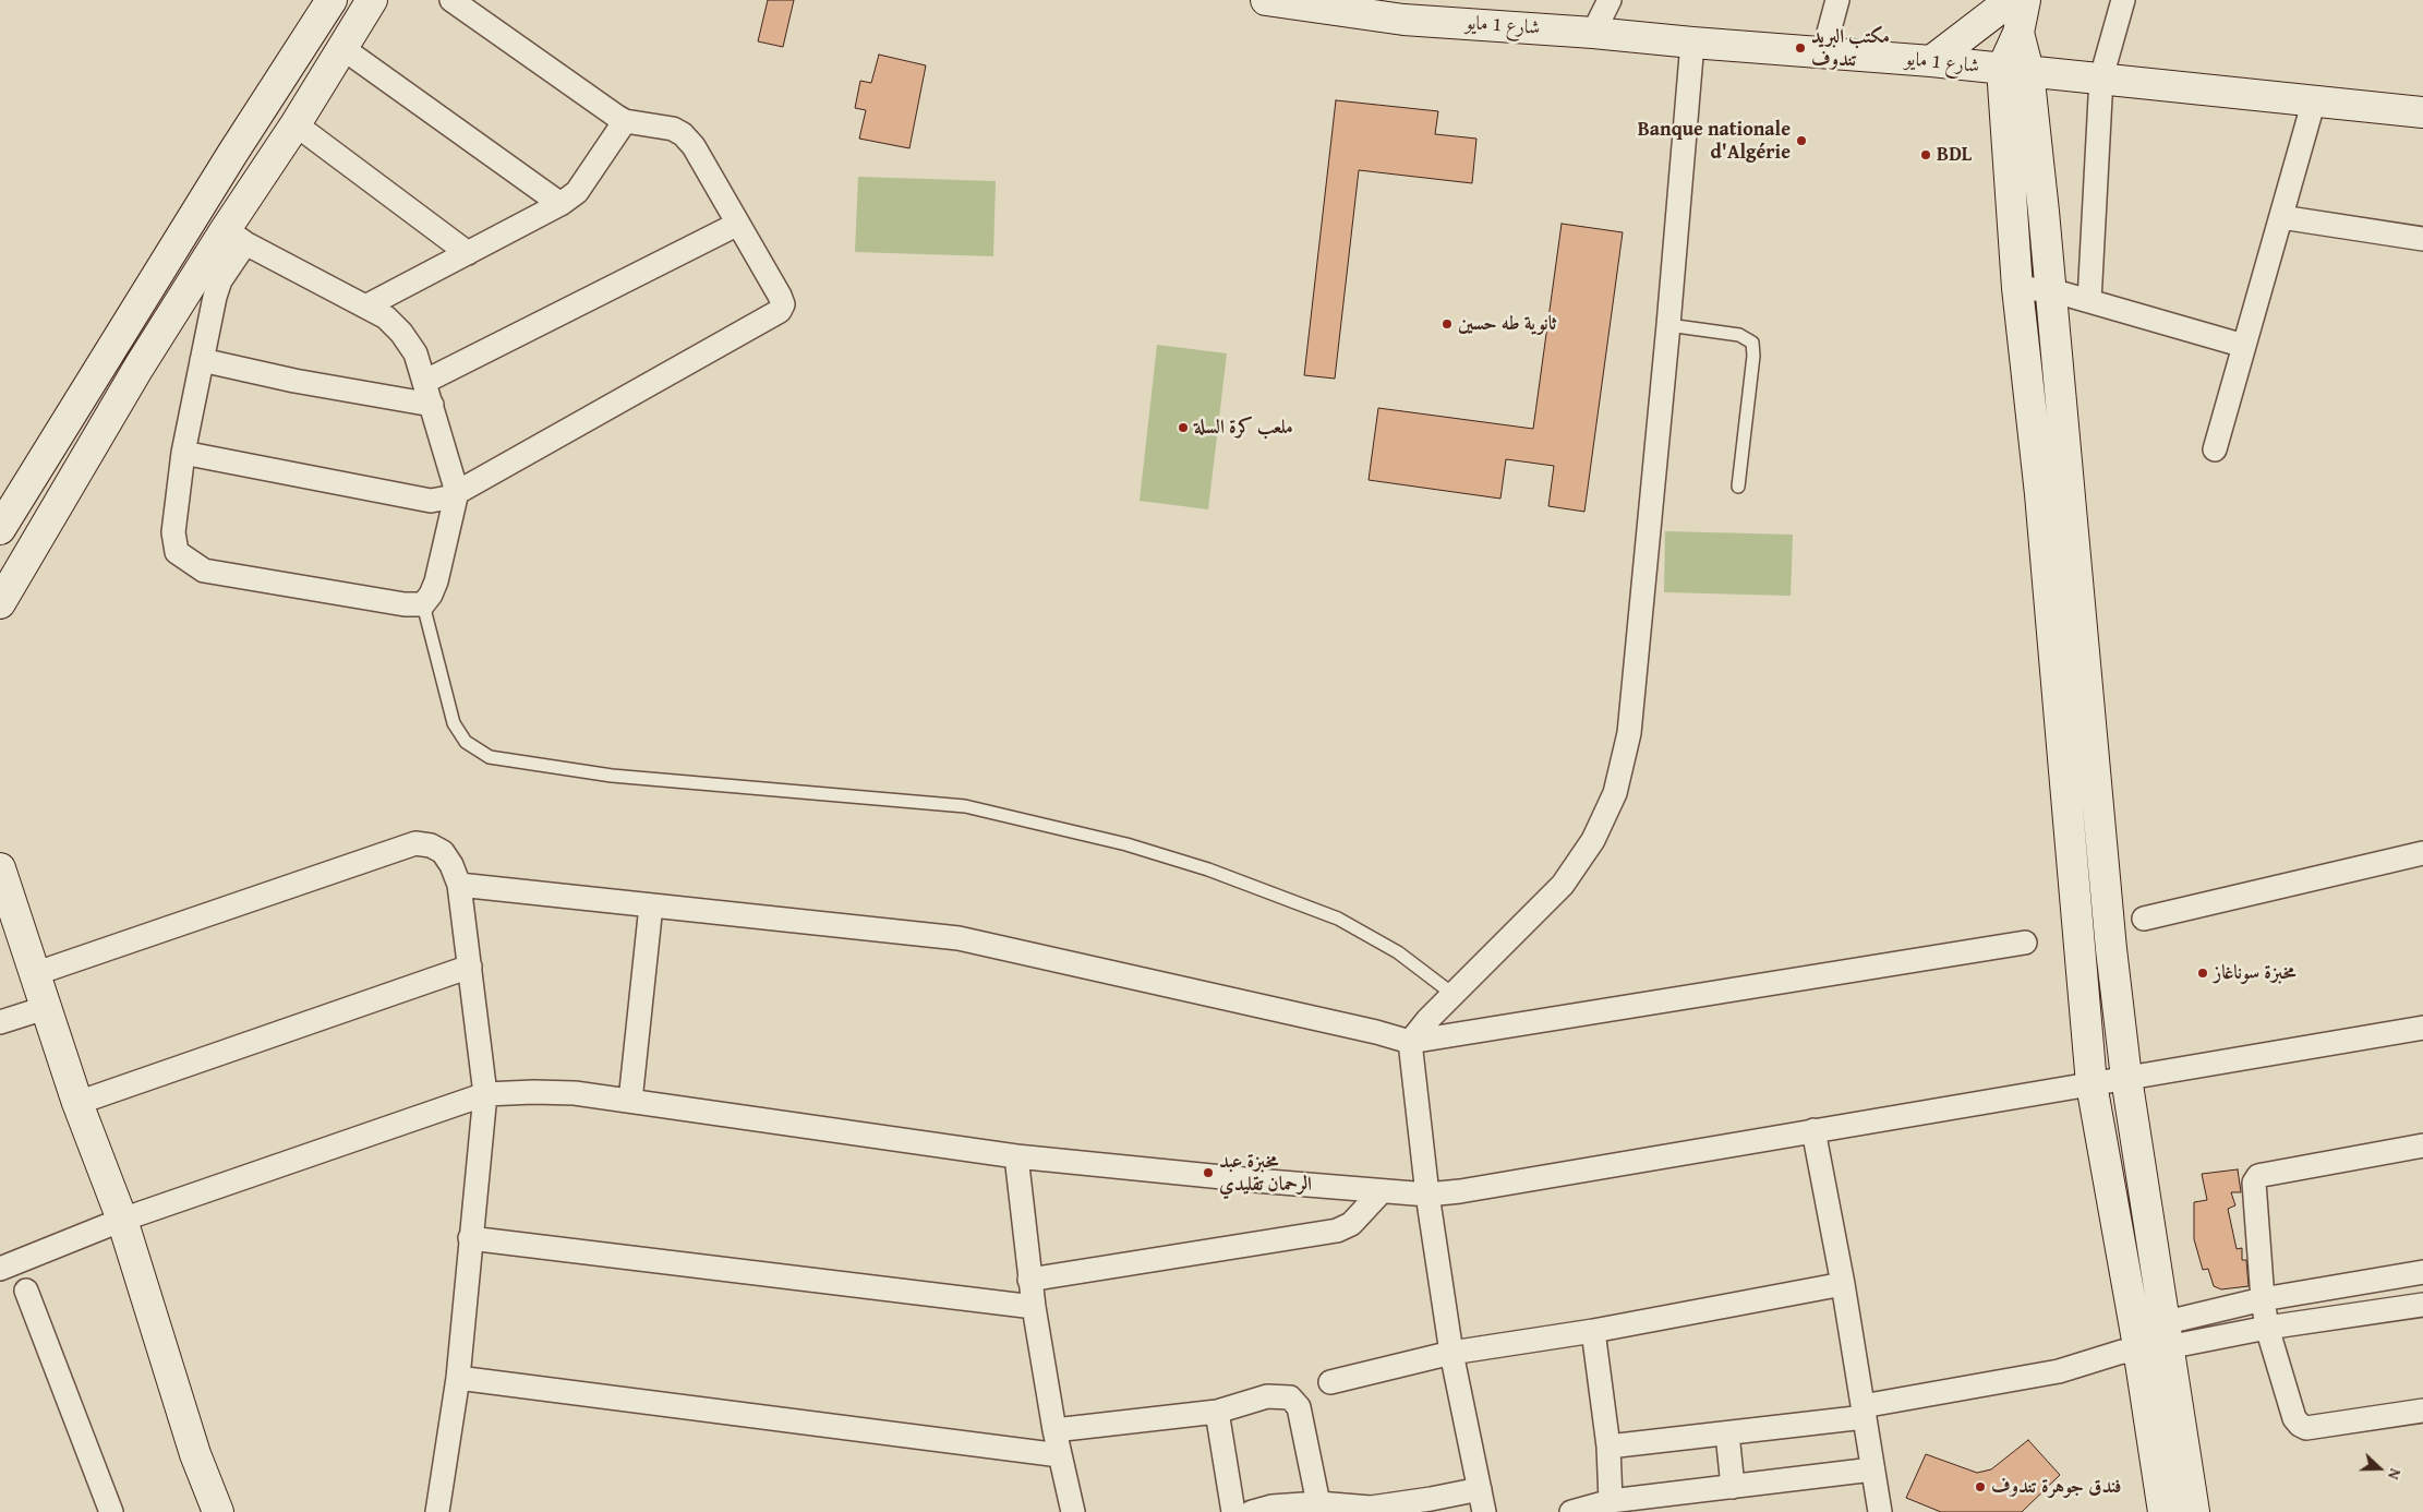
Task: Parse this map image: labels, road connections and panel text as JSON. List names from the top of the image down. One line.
{"streets":{"street":["شارع 1 مايو"]},"places":["مكتب البريد تندوف","Banque nationale d'Algérie","BDL","ثانوية طه حسين","ملعب كرة السلة","مخبزة سوناغاز","مخبزة عبد الرحمان تقليدي","فندق جوهرة تندوف"],"north":"right"}
